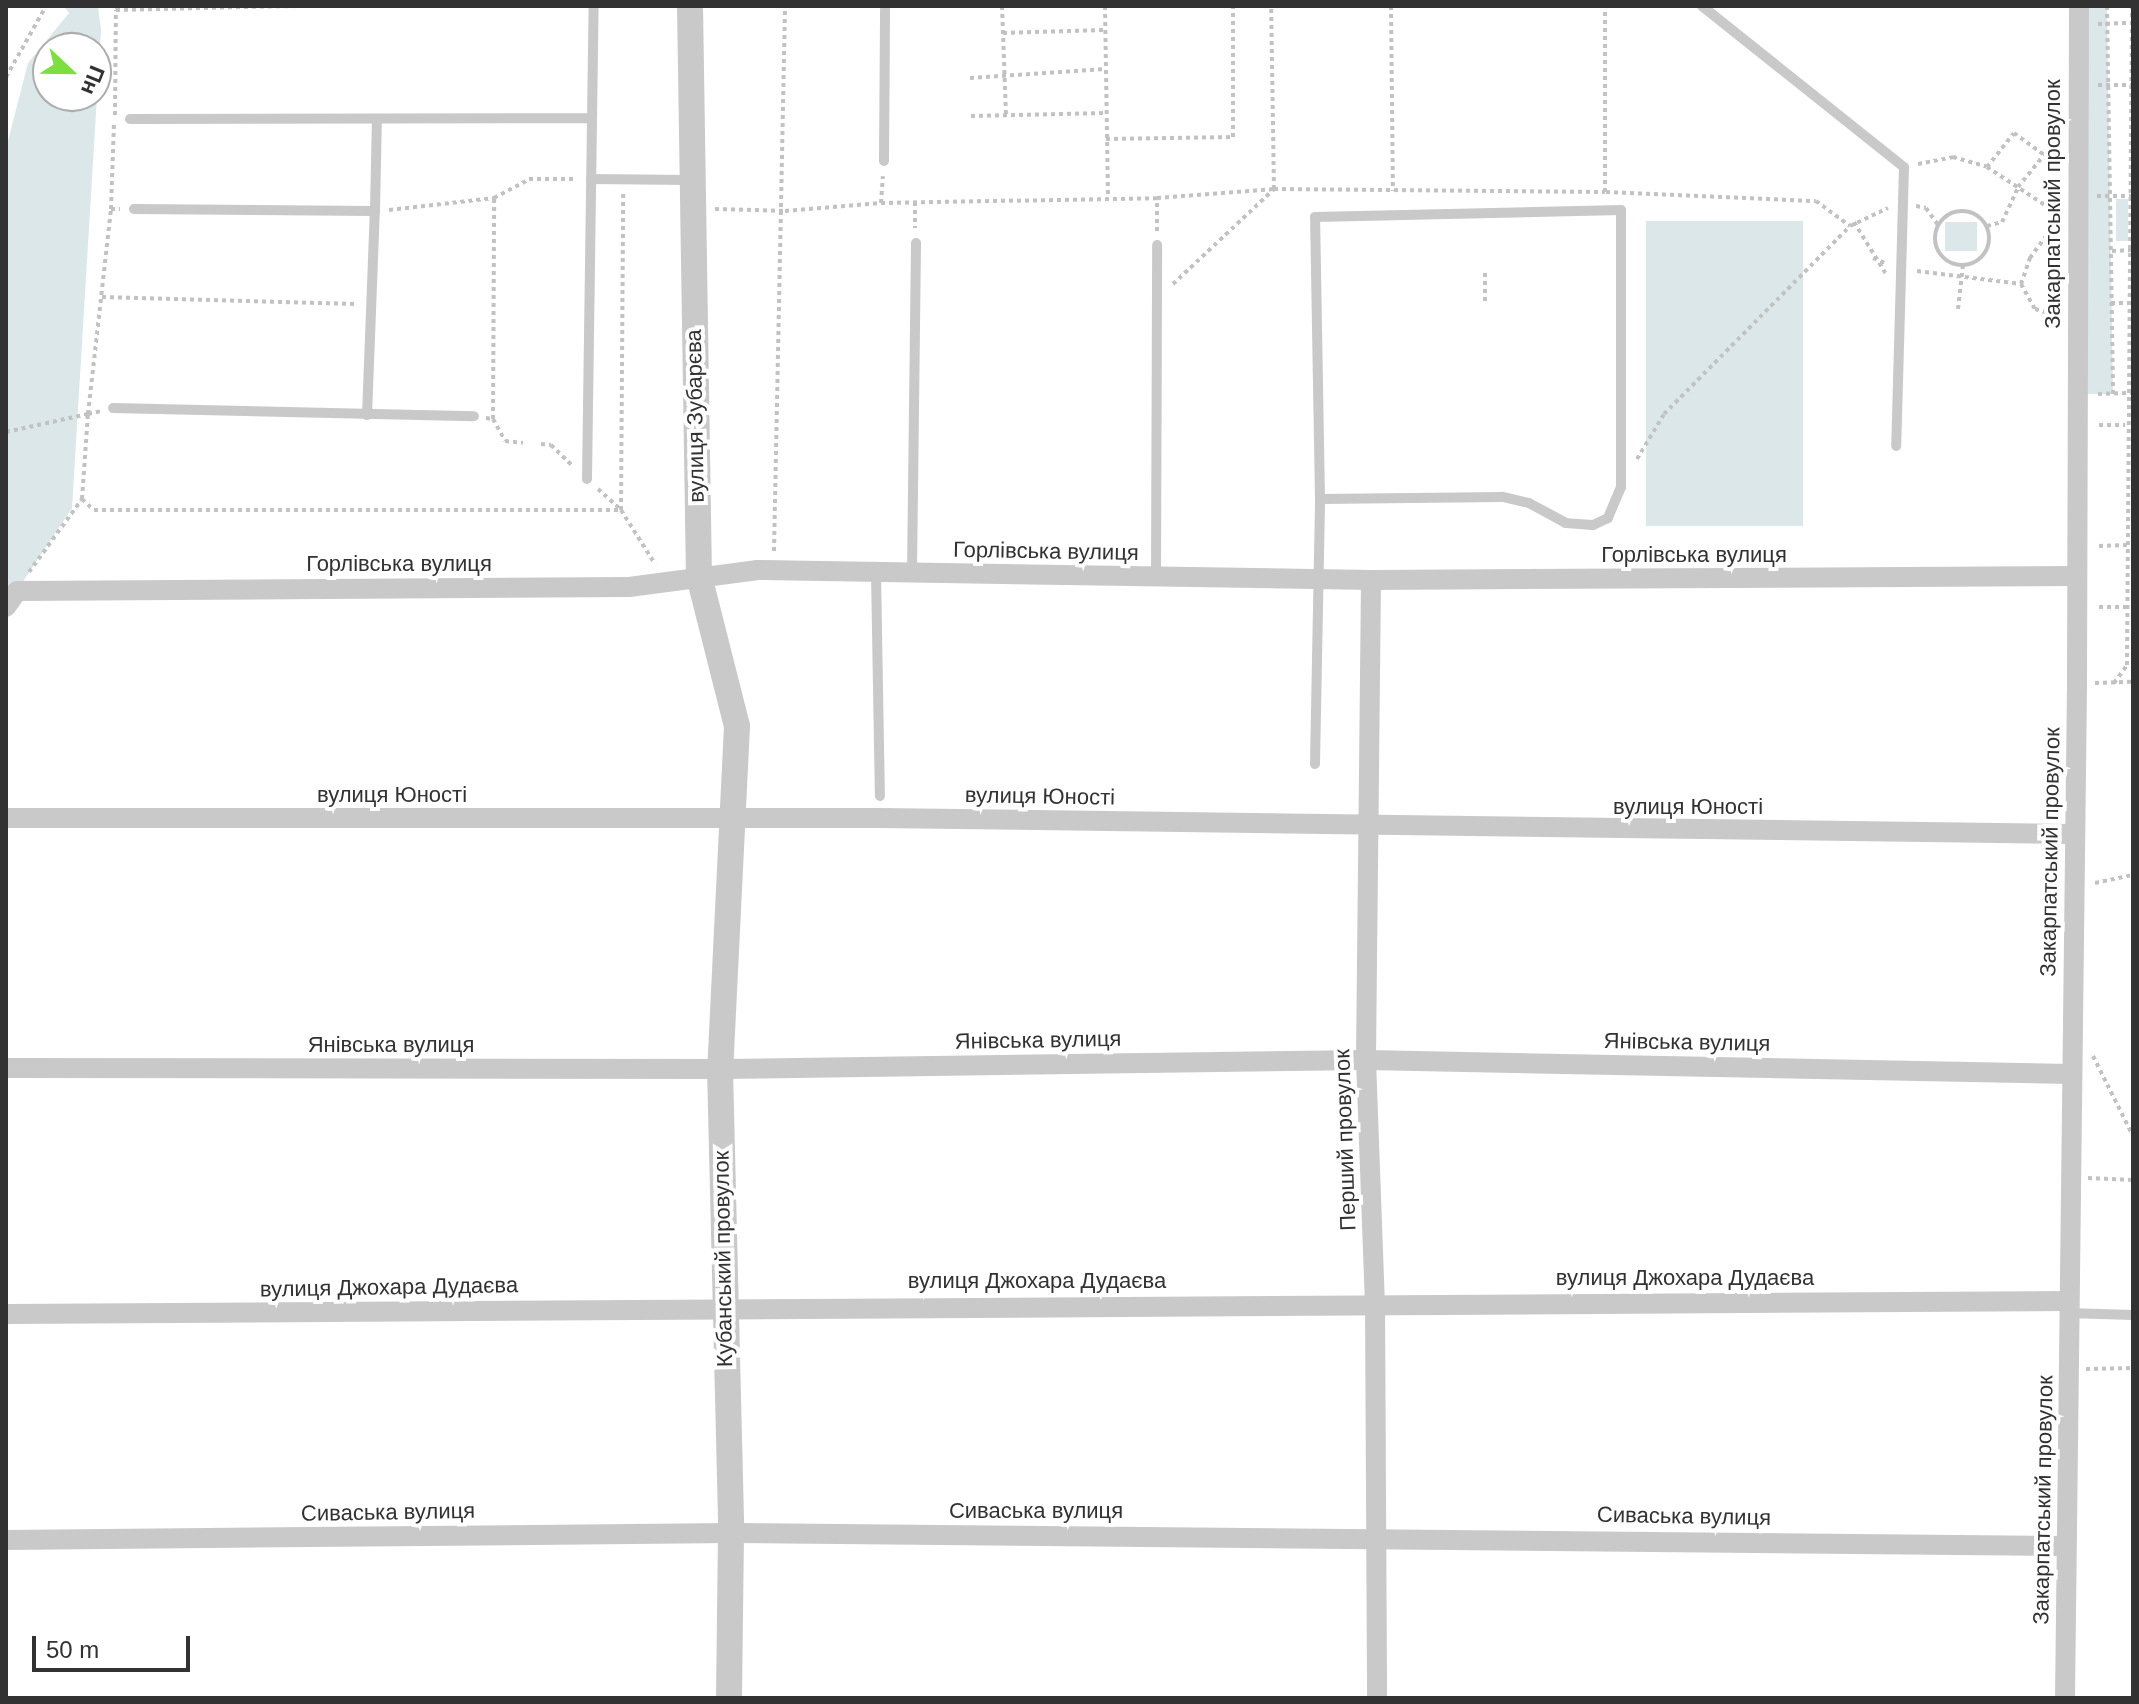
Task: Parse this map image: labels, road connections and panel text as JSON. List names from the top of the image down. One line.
{"streets":{"street":["Закарпатський провулок","вулиця Зубарєва","Горлівська вулиця","вулиця Юності","Янівська вулиця","Перший провулок","Кубанський провулок","вулиця Джохара Дудаєва","Сиваська вулиця"]},"crossings":[["Закарпатський провулок","Горлівська вулиця"],["Закарпатський провулок","вулиця Юності"],["Закарпатський провулок","Янівська вулиця"],["Закарпатський провулок","вулиця Джохара Дудаєва"],["Закарпатський провулок","Сиваська вулиця"],["вулиця Зубарєва","Горлівська вулиця"],["вулиця Зубарєва","вулиця Юності"],["вулиця Зубарєва","Кубанський провулок"],["Горлівська вулиця","Перший провулок"],["вулиця Юності","Перший провулок"],["вулиця Юності","Кубанський провулок"],["Янівська вулиця","Перший провулок"],["Янівська вулиця","Кубанський провулок"],["Перший провулок","вулиця Джохара Дудаєва"],["Перший провулок","Сиваська вулиця"],["Кубанський провулок","вулиця Джохара Дудаєва"],["Кубанський провулок","Сиваська вулиця"]],"scale_bar":"50 m","north":"right"}
